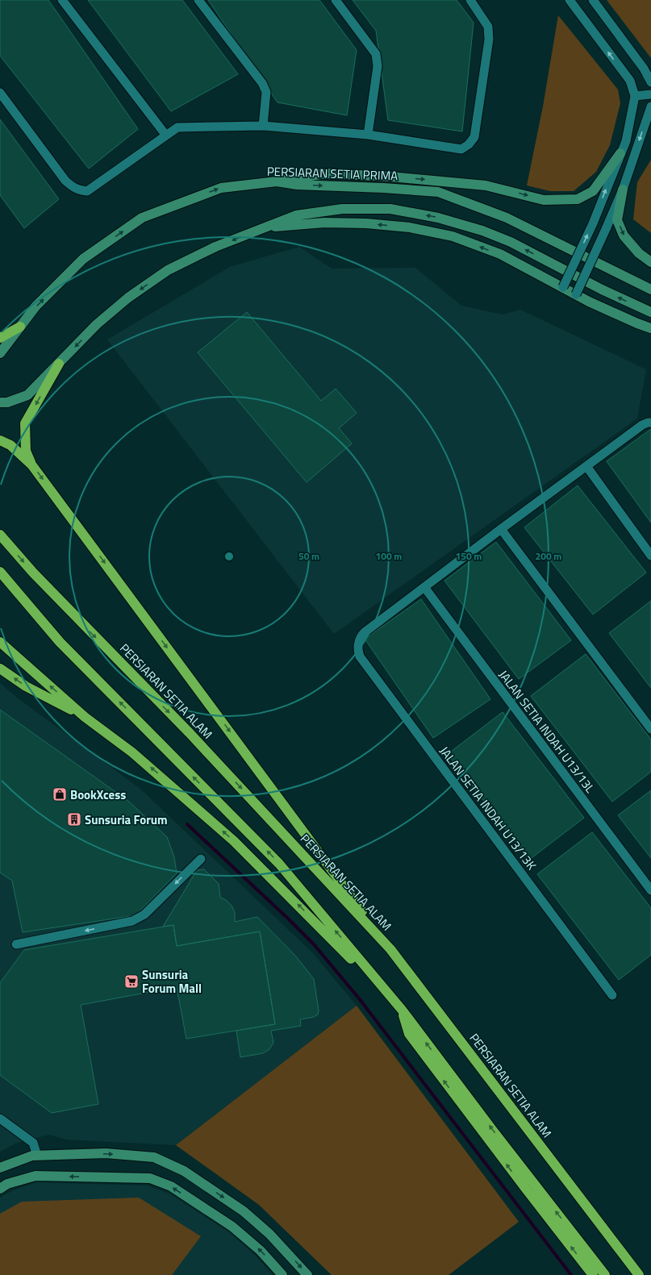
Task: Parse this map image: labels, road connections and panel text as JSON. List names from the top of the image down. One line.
{"streets":{"highway":["PERSIARAN SETIA ALAM"],"street":["PERSIARAN SETIA PRIMA","JALAN SETIA INDAH U13/13L","JALAN SETIA INDAH U13/13K"]},"crossings":[["JALAN SETIA INDAH U13/13L","JALAN SETIA INDAH U13/13K"]],"places":{"shop":["BookXcess"],"building":["Sunsuria Forum"],"supermarket":["Sunsuria Forum Mall"]},"rings":["50 m","100 m","150 m","200 m"]}
